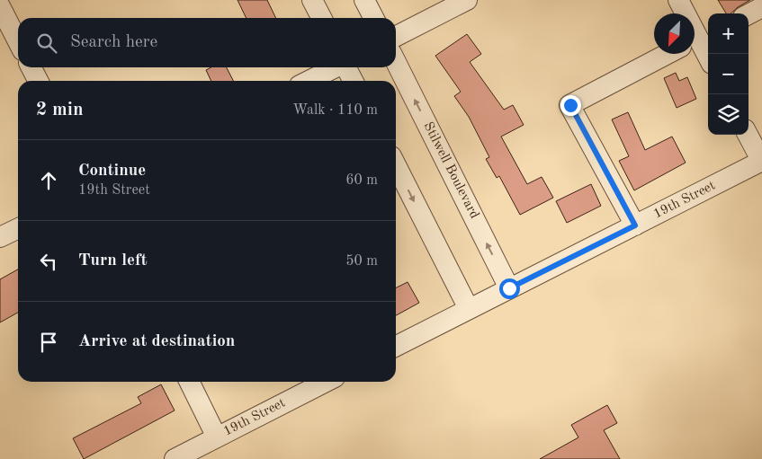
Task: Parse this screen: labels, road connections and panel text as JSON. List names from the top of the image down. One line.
{"streets":{"street":["Stilwell Boulevard","19th Street"]},"crossings":[["Stilwell Boulevard","19th Street"]],"north":"bottom left","page":{"map_buttons":["+","−"],"search":"Search here","heading":["2 min","Walk · 110 m"],"list":[["Continue","19th Street","60 m"],["Turn left","50 m"],"Arrive at destination"]}}
